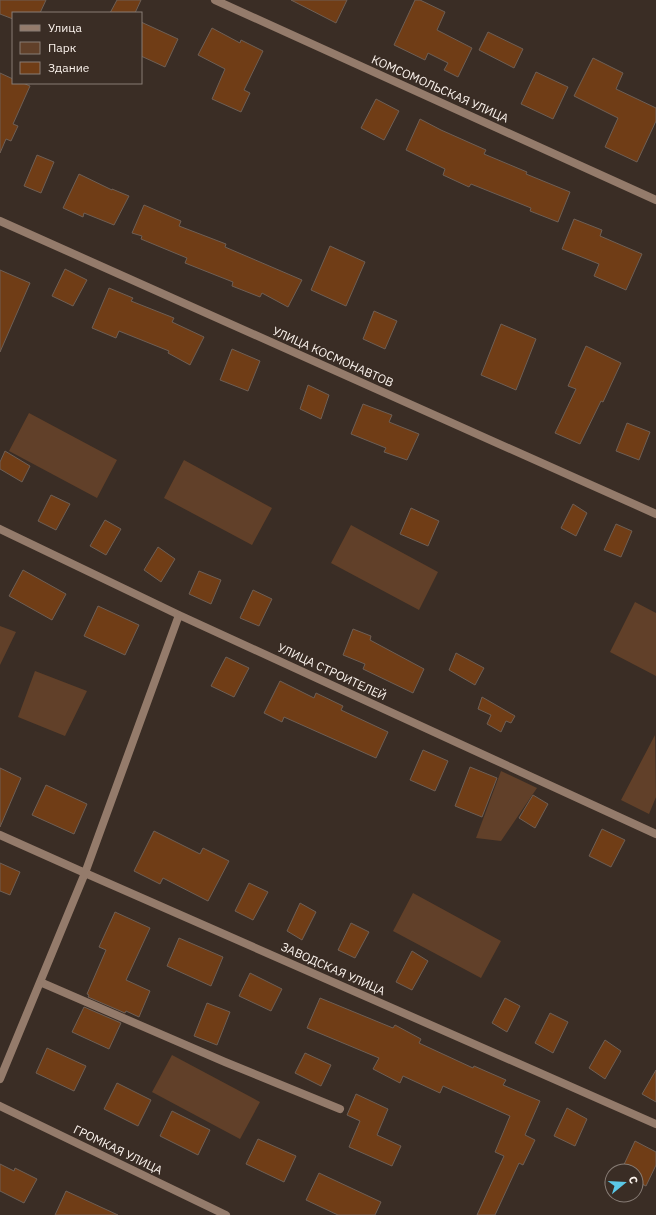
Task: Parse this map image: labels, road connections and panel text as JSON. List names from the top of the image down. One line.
{"streets":{"street":["КОМСОМОЛЬСКАЯ УЛИЦА","УЛИЦА КОСМОНАВТОВ","УЛИЦА СТРОИТЕЛЕЙ","ЗАВОДСКАЯ УЛИЦА","ГРОМКАЯ УЛИЦА"]},"legend":["Улица","Парк","Здание"],"north":"right"}
